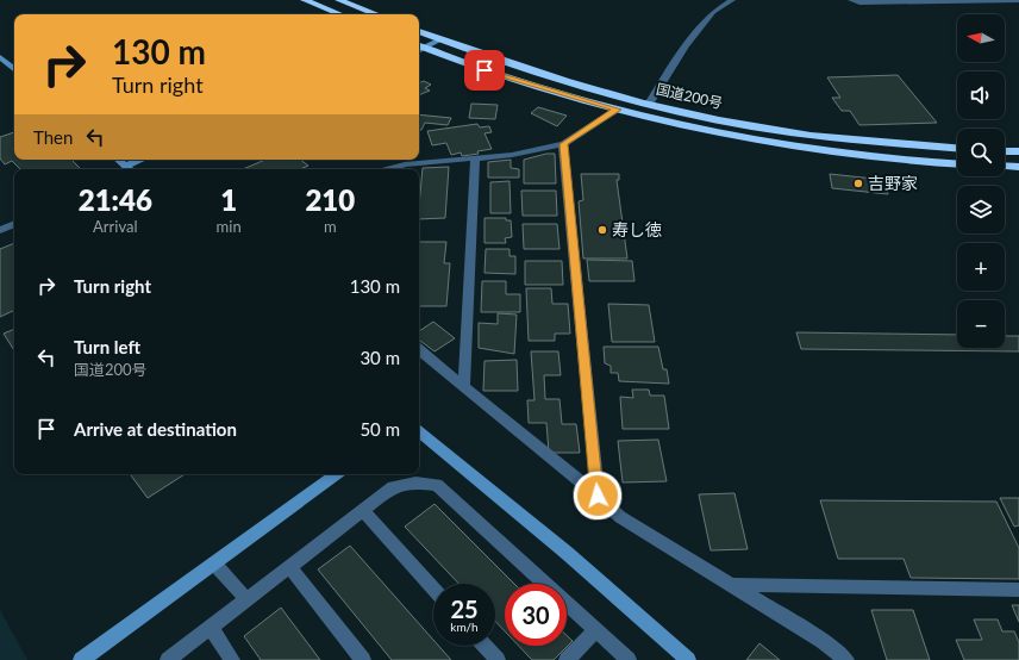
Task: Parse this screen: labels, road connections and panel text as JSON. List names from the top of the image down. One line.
{"streets":{"highway":["国道200号"]},"places":["吉野家","寿し徳"],"north":"left","page":{"map_buttons":["+","−"],"turn":["130 m","Turn right"],"then":"Then","eta":["21:46","Arrival","1","min","210","m"],"list":[{"name":"Turn right","value":"130 m"},{"name":"Turn left","note":"国道200号","value":"30 m"},{"name":"Arrive at destination","value":"50 m"}],"speed":"25 km/h","limit":"30"}}
